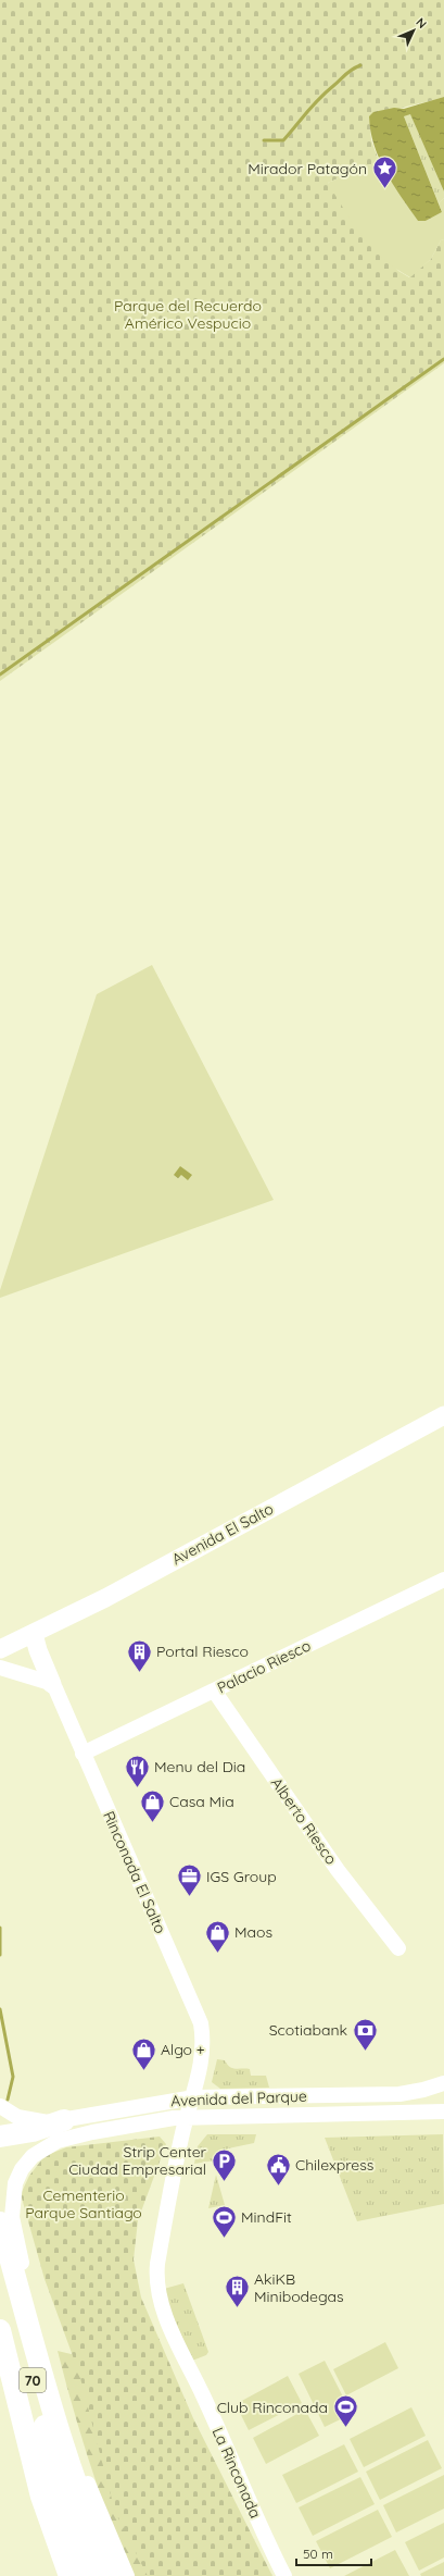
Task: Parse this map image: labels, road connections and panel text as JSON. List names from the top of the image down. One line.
{"streets":{"highway":["70"],"main road":["Avenida El Salto"],"street":["Palacio Riesco","Alberto Riesco","Rinconada El Salto","Avenida del Parque","La Rinconada"]},"crossings":[["Palacio Riesco","Alberto Riesco"],["Palacio Riesco","Rinconada El Salto"],["Rinconada El Salto","Avenida del Parque"],["Rinconada El Salto","La Rinconada"],["Avenida del Parque","La Rinconada"]],"parks":["Parque del Recuerdo Américo Vespucio","Cementerio Parque Santiago"],"places":{"place":["Mirador Patagón"],"building":["Portal Riesco","AkiKB Minibodegas"],"restaurant":["Menu del Dia"],"shop":["Casa Mia","Maos","Algo +"],"office":["IGS Group"],"bank":["Scotiabank"],"parking":["Strip Center Ciudad Empresarial"],"public building":["Chilexpress"],"sports":["MindFit","Club Rinconada"]},"scale_bar":"50 m","north":"top right"}
